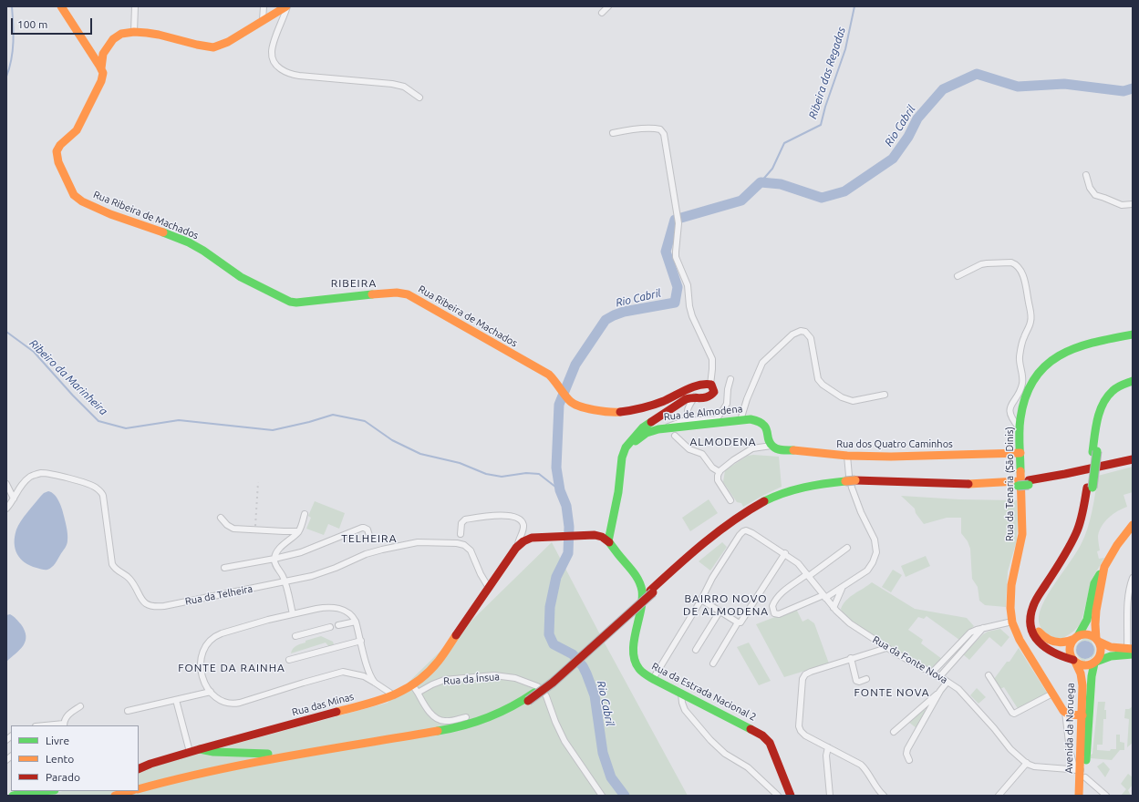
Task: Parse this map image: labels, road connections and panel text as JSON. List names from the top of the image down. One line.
{"streets":{"main road":["Rua Ribeira de Machados","Rua de Almodena","Rua dos Quatro Caminhos","Rua da Tenaria (São Dinis)","Rua da Estrada Nacional 2","Rua das Minas","Avenida da Noruega"],"street":["Rua da Telheira","Rua da Fonte Nova","Rua da Ínsua"]},"crossings":[["Rua de Almodena","Rua dos Quatro Caminhos"],["Rua dos Quatro Caminhos","Rua da Tenaria (São Dinis)"],["Rua da Telheira","Rua das Minas"],["Rua da Fonte Nova","Avenida da Noruega"]],"districts":["RIBEIRA","ALMODENA","TELHEIRA","BAIRRO NOVO DE ALMODENA","FONTE DA RAINHA","FONTE NOVA"],"water":["Ribeira das Regadas","Rio Cabril","Ribeiro da Marinheira"],"legend":["Livre","Lento","Parado"],"scale_bar":"100 m"}
